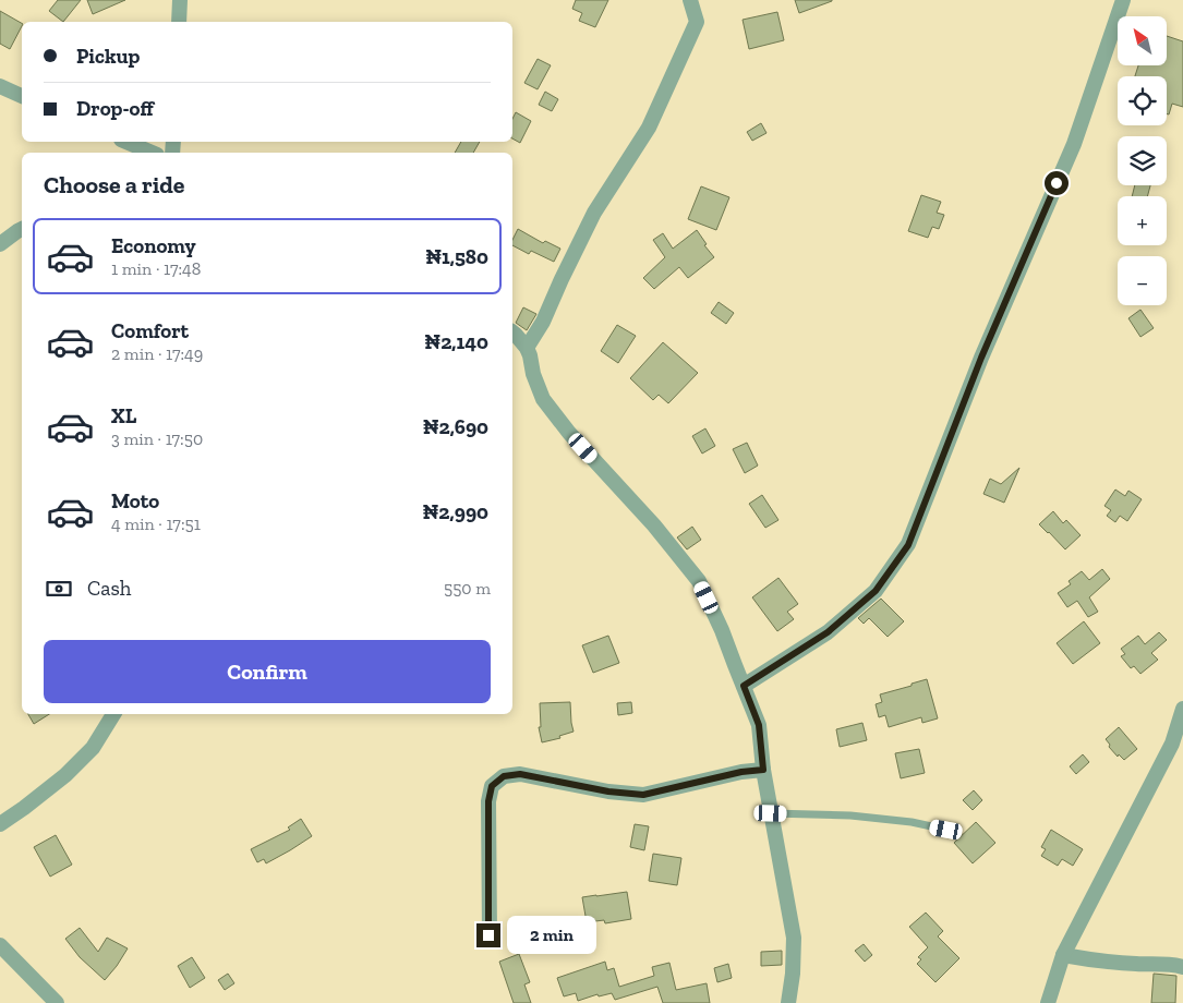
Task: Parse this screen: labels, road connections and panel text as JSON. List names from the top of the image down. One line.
{"north":"top left","page":{"map_buttons":["+","−"],"banner":["Pickup","Drop-off"],"heading":"Choose a ride","list":[{"name":"Economy","note":"1 min · 17:48","value":"₦1,580"},{"name":"Comfort","note":"2 min · 17:49","value":"₦2,140"},{"name":"XL","note":"3 min · 17:50","value":"₦2,690"},{"name":"Moto","note":"4 min · 17:51","value":"₦2,990"}],"pay":["Cash","550 m"],"buttons":"Confirm","bubble":"2 min"}}
